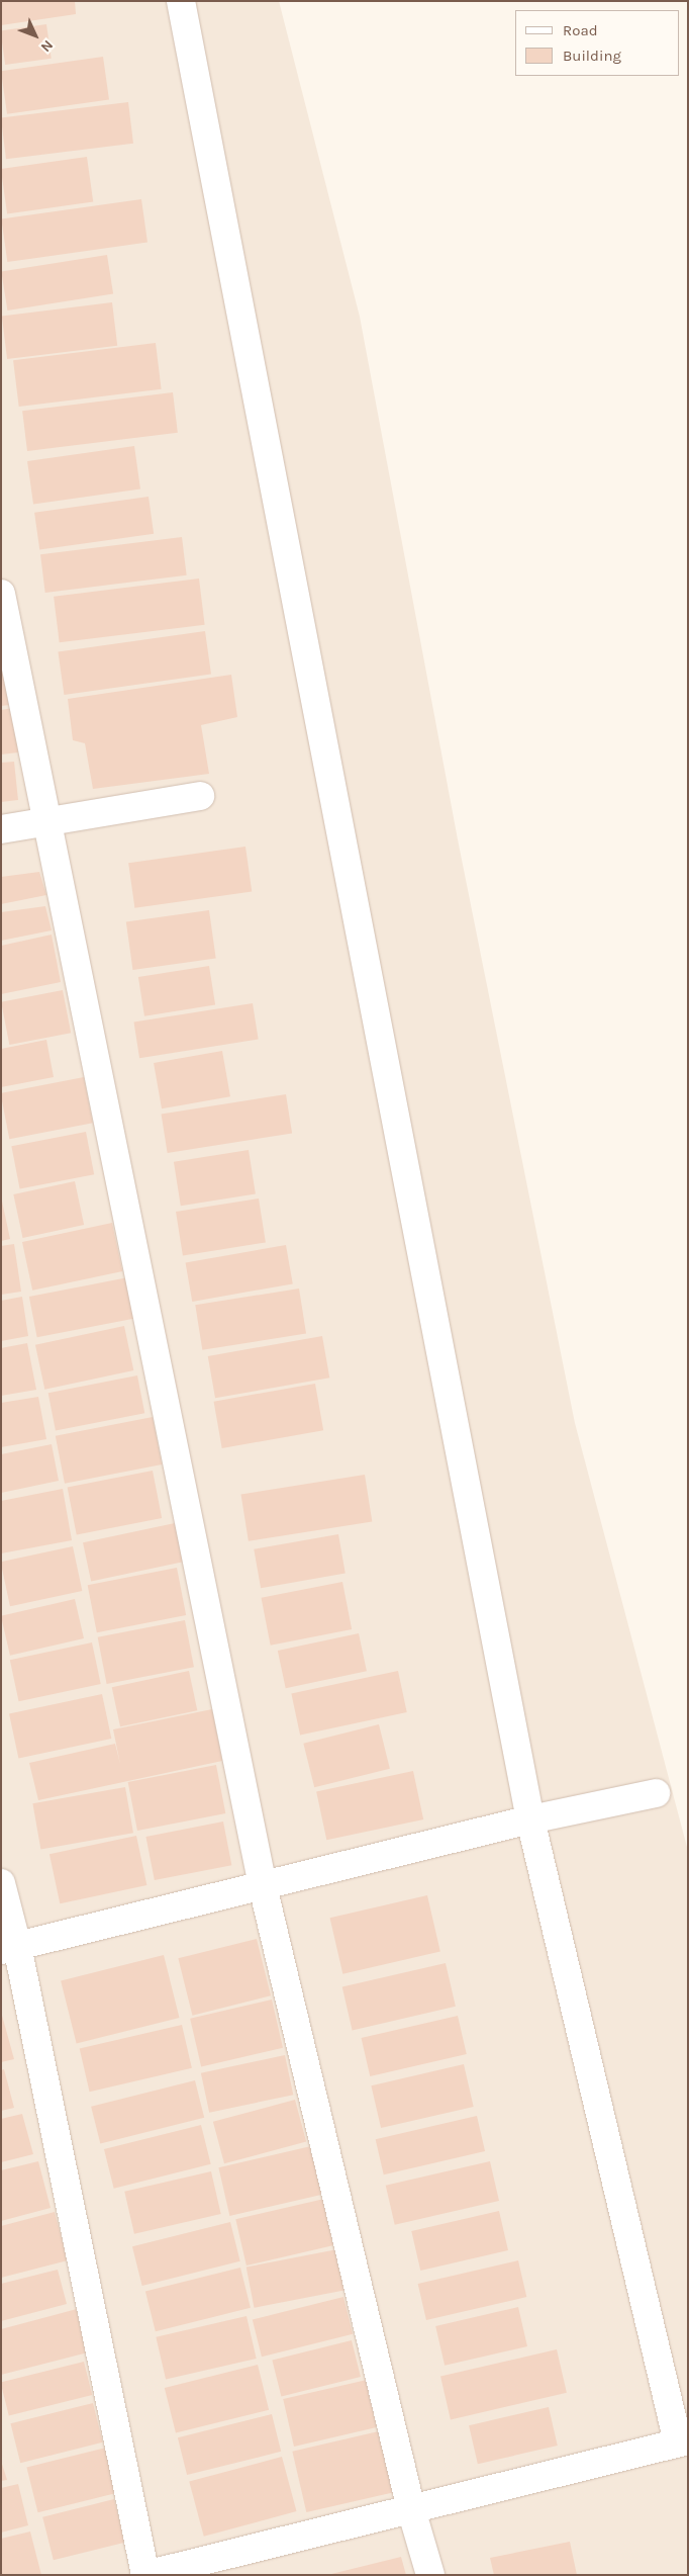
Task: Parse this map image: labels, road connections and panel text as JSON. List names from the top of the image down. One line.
{"legend":["Road","Building"],"north":"bottom right"}
